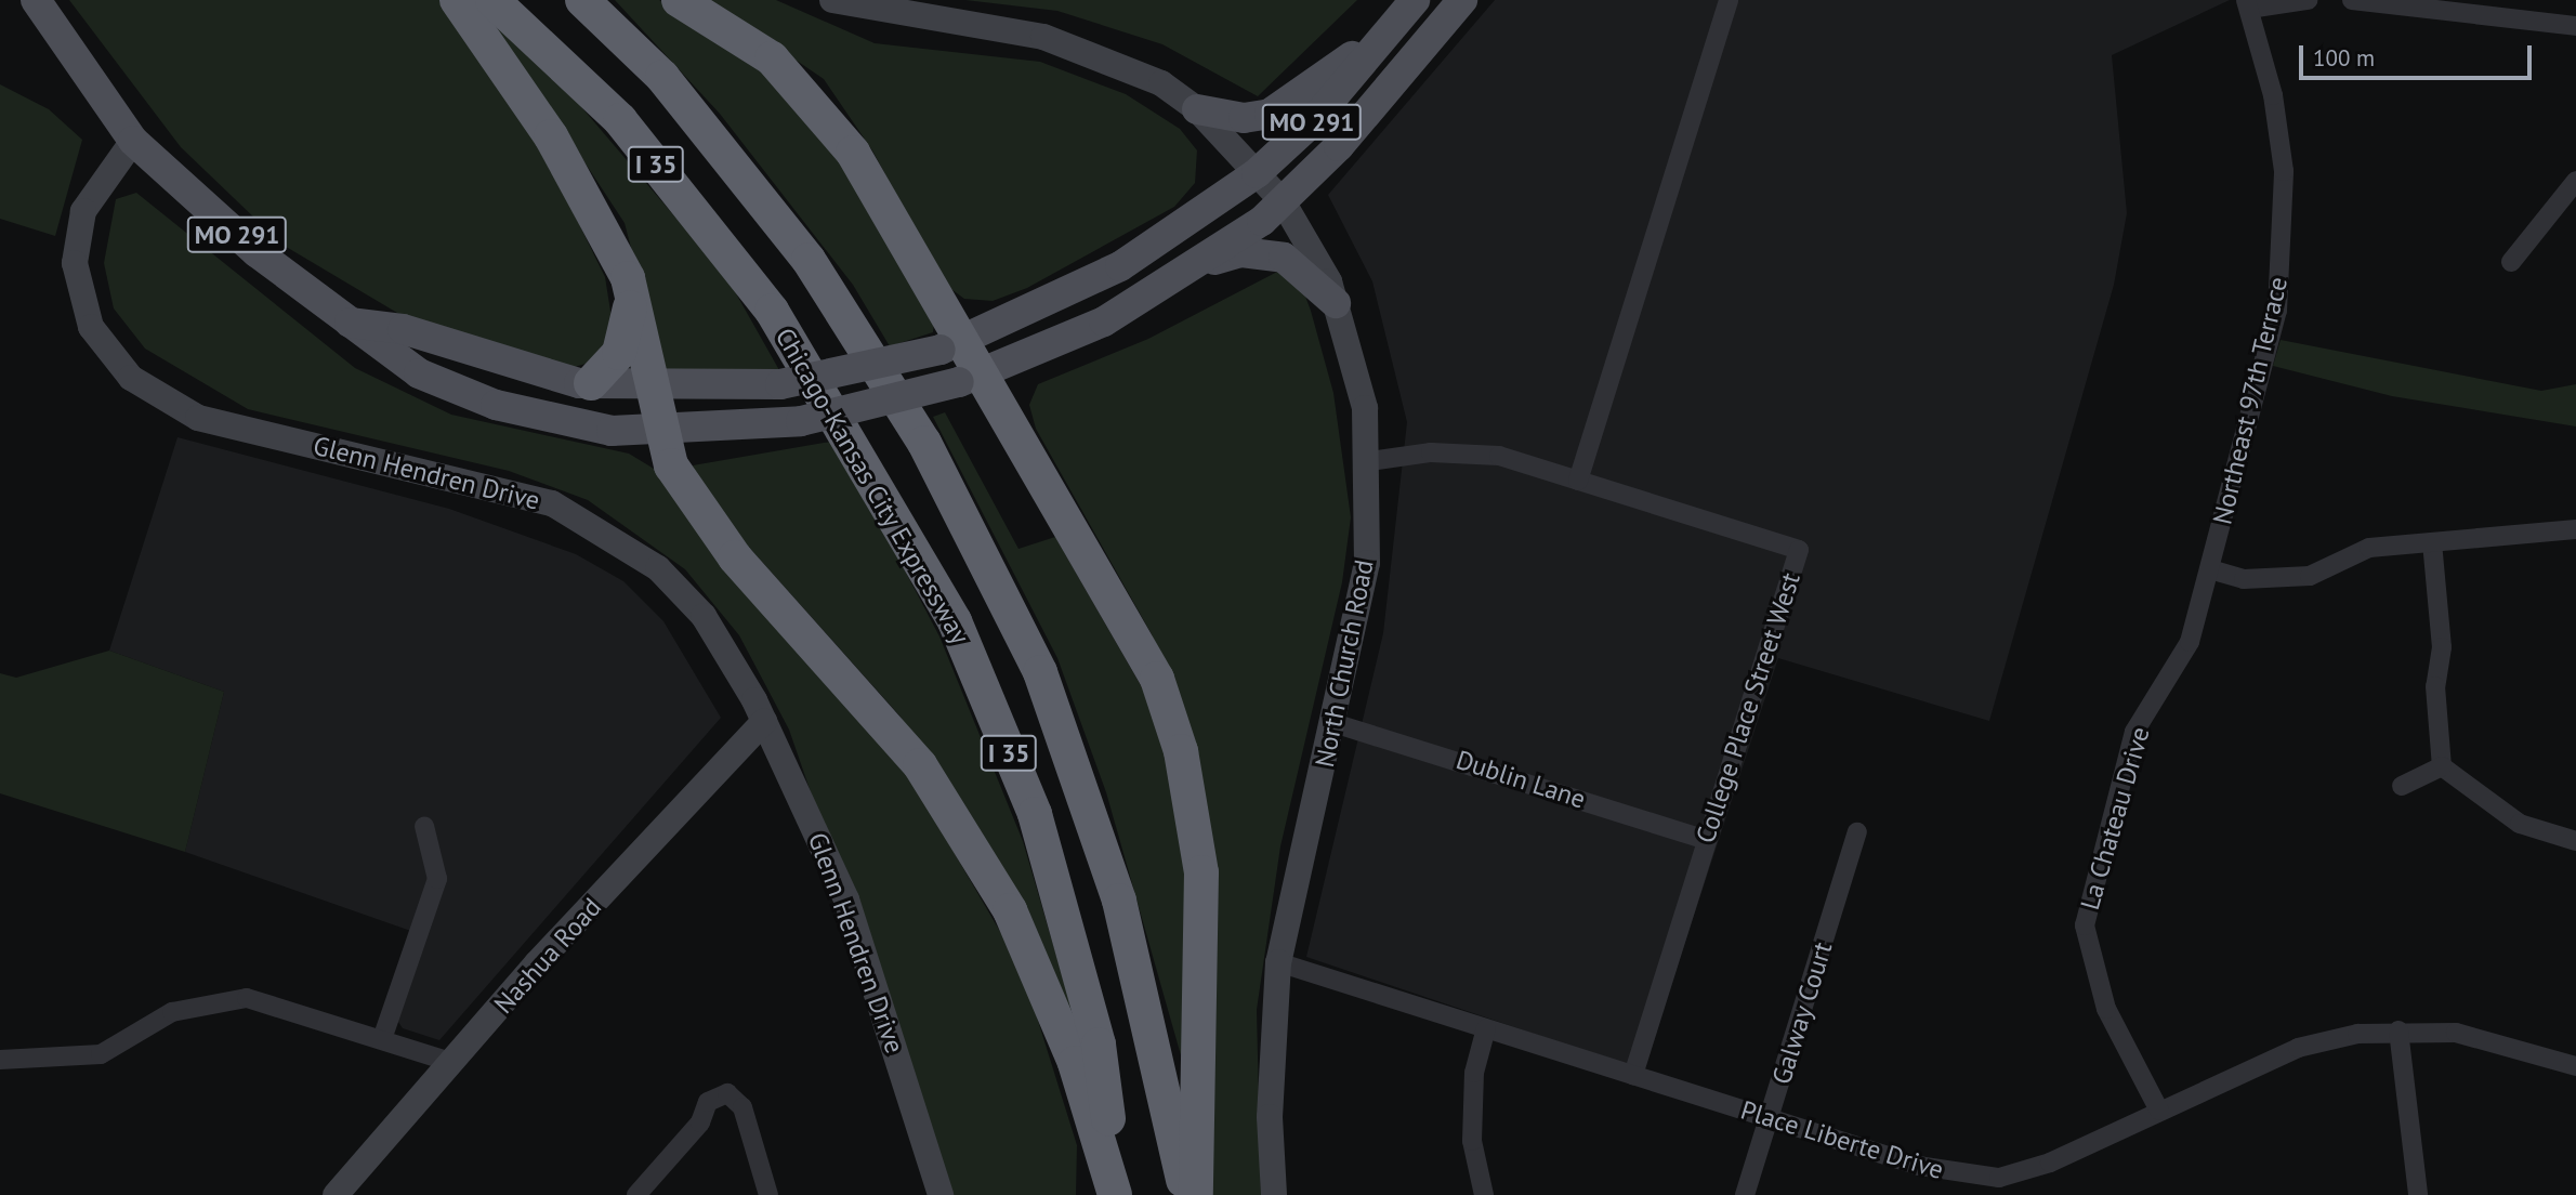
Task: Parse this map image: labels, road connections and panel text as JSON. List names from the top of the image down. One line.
{"streets":{"highway":["I 35","Chicago-Kansas City Expressway"],"main road":["MO 291"],"street":["Northeast 97th Terrace","Glenn Hendren Drive","North Church Road","College Place Street West","Dublin Lane","La Chateau Drive","Nashua Road","Galway Court","Place Liberte Drive"]},"crossings":[["MO 291","Glenn Hendren Drive"],["MO 291","North Church Road"],["Northeast 97th Terrace","La Chateau Drive"],["Glenn Hendren Drive","Nashua Road"],["North Church Road","College Place Street West"],["North Church Road","Dublin Lane"],["North Church Road","Place Liberte Drive"],["College Place Street West","Dublin Lane"],["College Place Street West","Place Liberte Drive"],["La Chateau Drive","Place Liberte Drive"],["Galway Court","Place Liberte Drive"]],"scale_bar":"100 m"}
